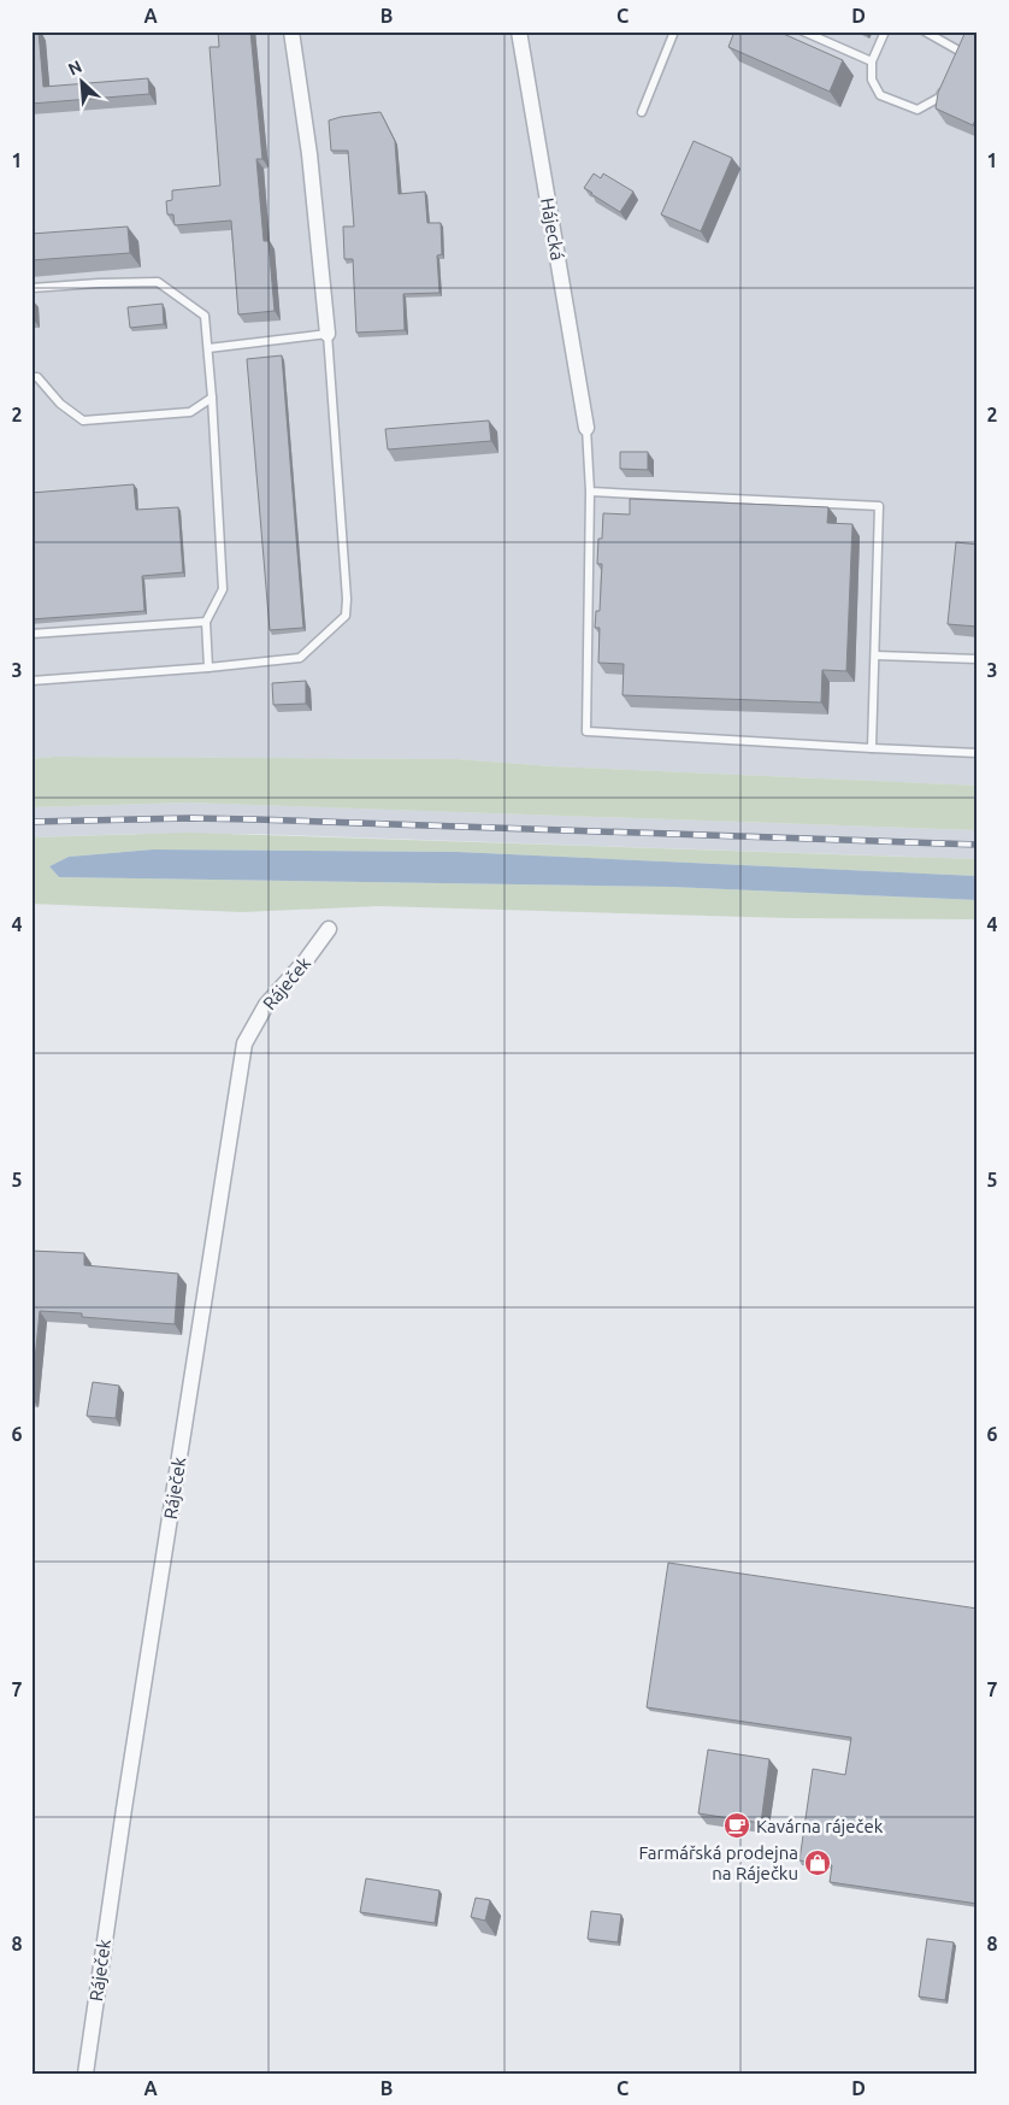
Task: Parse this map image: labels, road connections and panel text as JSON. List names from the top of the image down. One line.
{"streets":{"street":["Hájecká","Ráječek"]},"places":{"cafe":["Kavárna ráječek"],"shop":["Farmářská prodejna na Ráječku"]},"north":"top left","grid":{"columns":["A","B","C","D"],"rows":["1","2","3","4","5","6","7","8"]}}
